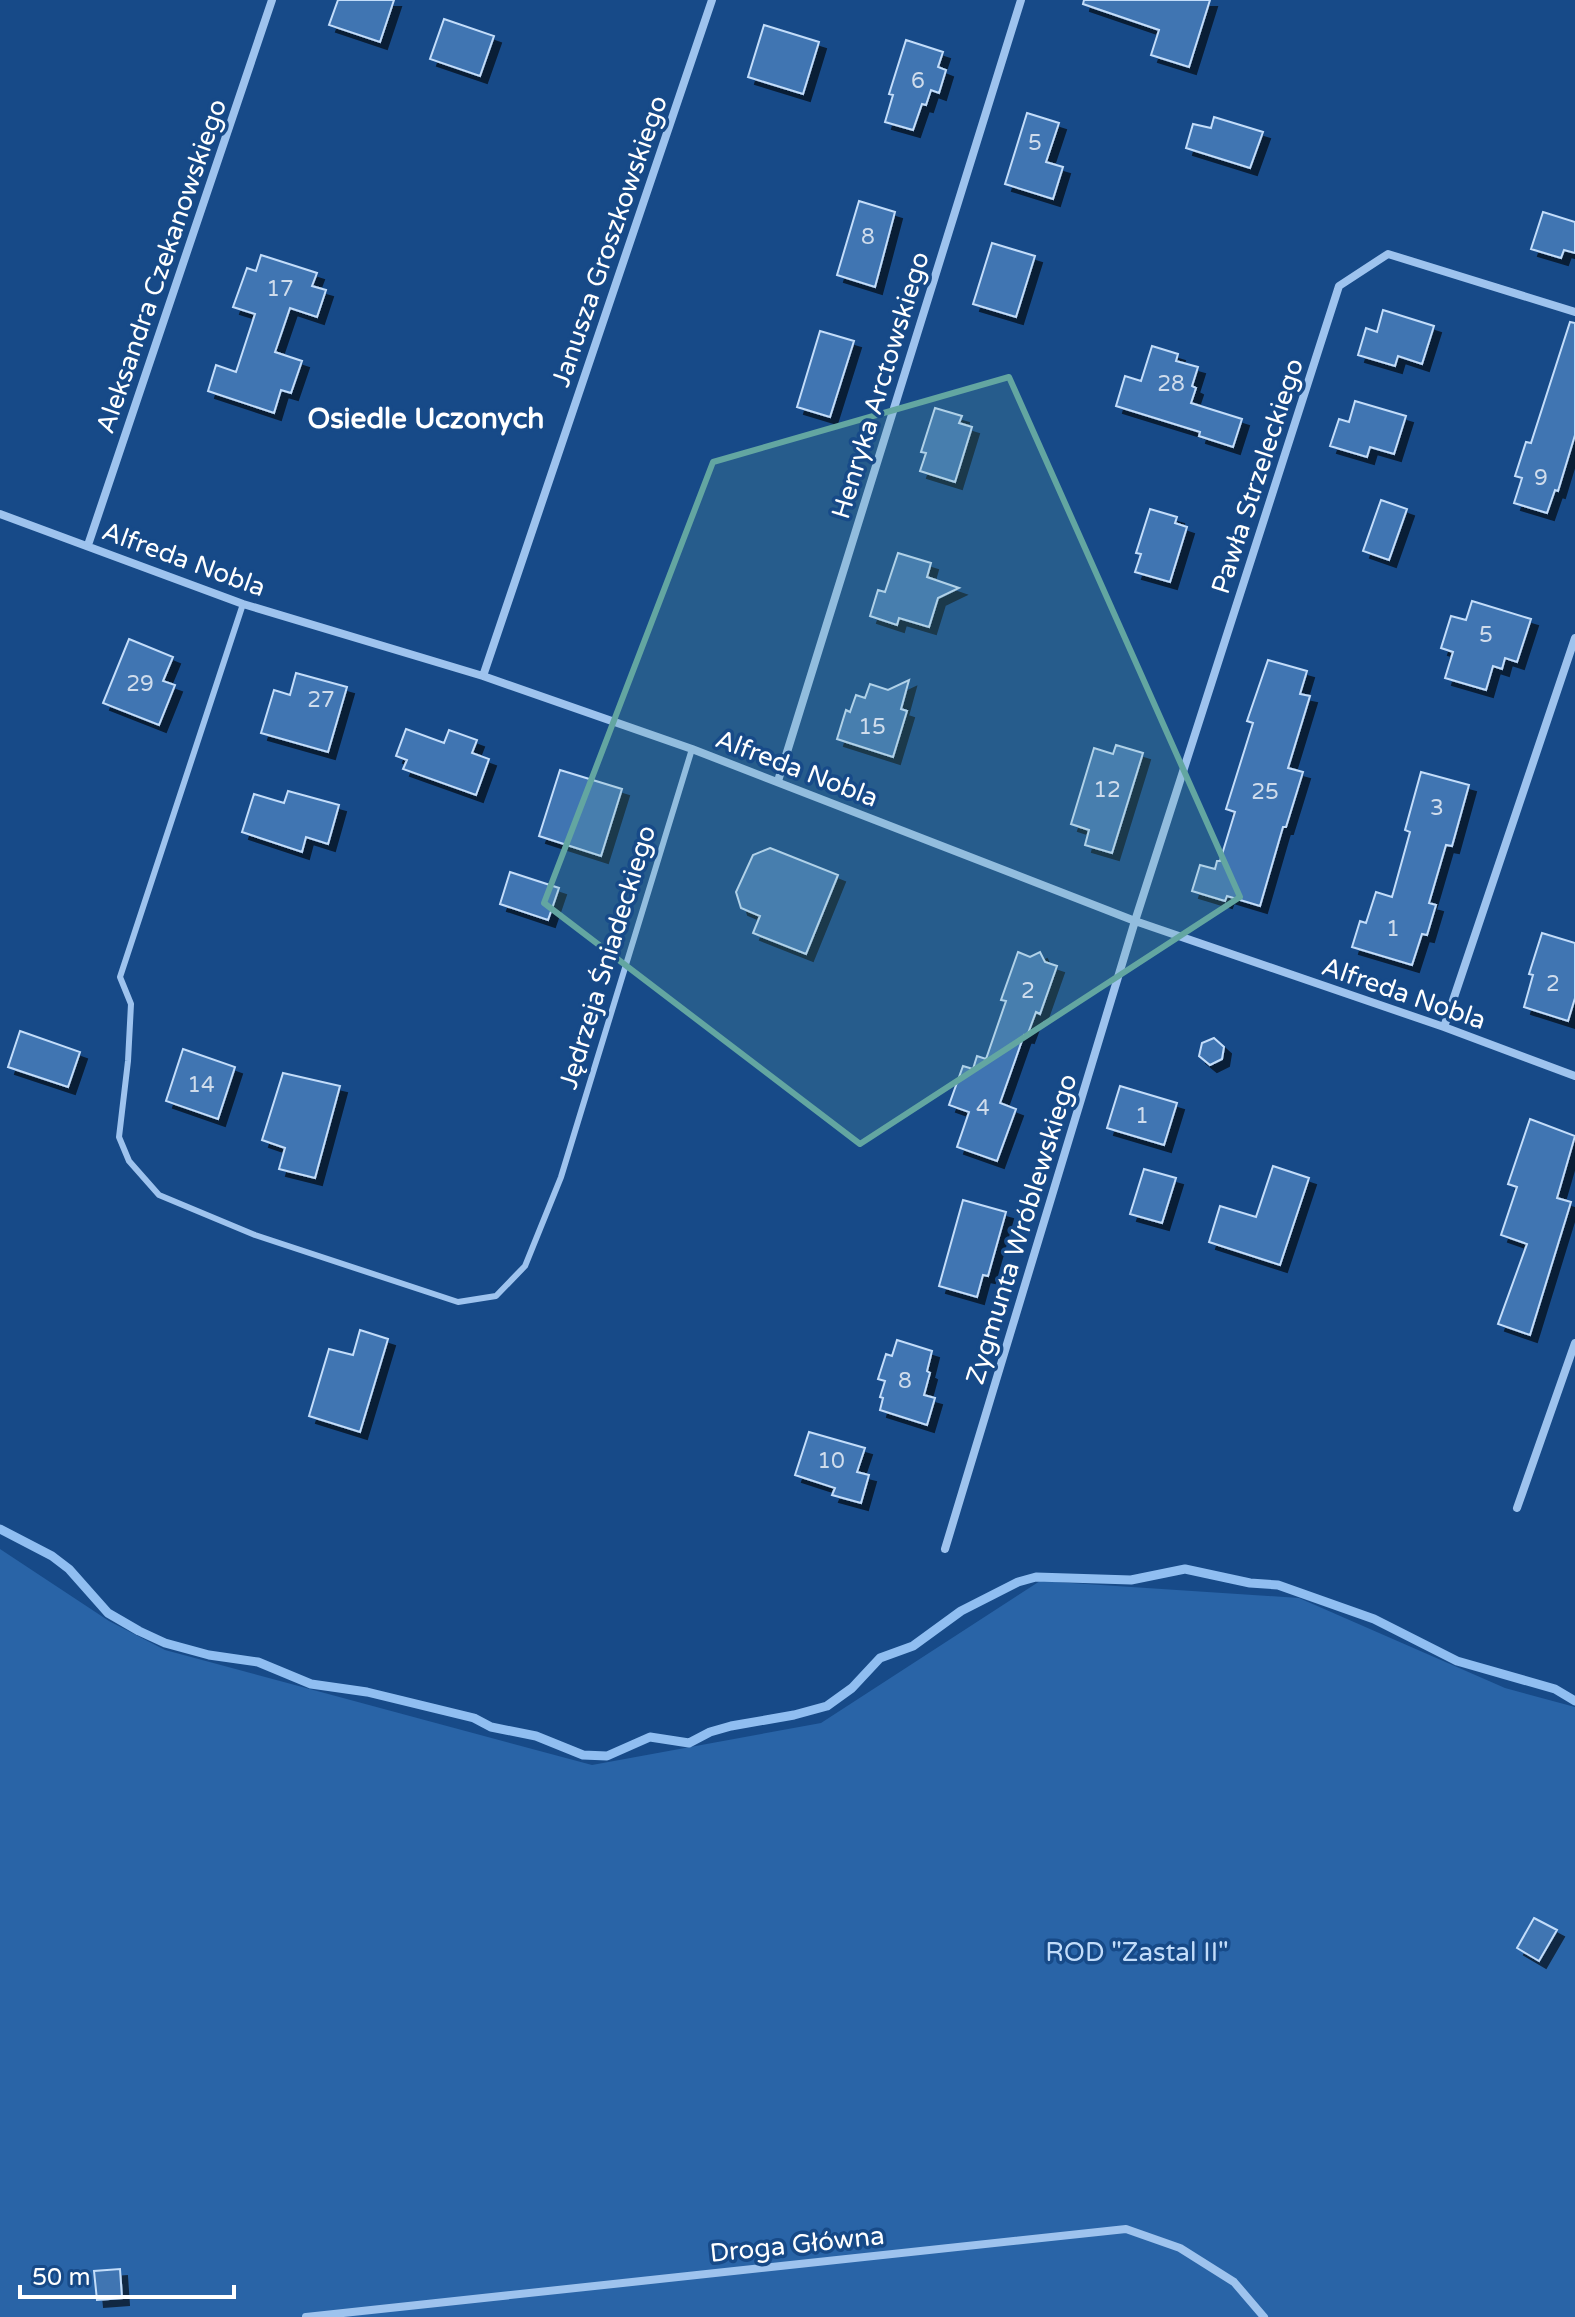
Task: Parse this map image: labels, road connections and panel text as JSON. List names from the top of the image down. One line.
{"streets":{"street":["Janusza Groszkowskiego","Aleksandra Czekanowskiego","Henryka Arctowskiego","Pawła Strzeleckiego","Alfreda Nobla","Zygmunta Wróblewskiego","Droga Główna"],"lane":["Jędrzeja Śniadeckiego"]},"crossings":[["Janusza Groszkowskiego","Alfreda Nobla"],["Aleksandra Czekanowskiego","Alfreda Nobla"],["Henryka Arctowskiego","Alfreda Nobla"],["Pawła Strzeleckiego","Alfreda Nobla"],["Pawła Strzeleckiego","Zygmunta Wróblewskiego"],["Alfreda Nobla","Jędrzeja Śniadeckiego"],["Alfreda Nobla","Zygmunta Wróblewskiego"]],"districts":["Osiedle Uczonych"],"parks":["ROD \"Zastal II\""],"house_numbers":["6","5","8","17","28","9","5","29","27","15","12","25","3","1","2","2","14","4","1","8","10"],"scale_bar":"50 m"}
